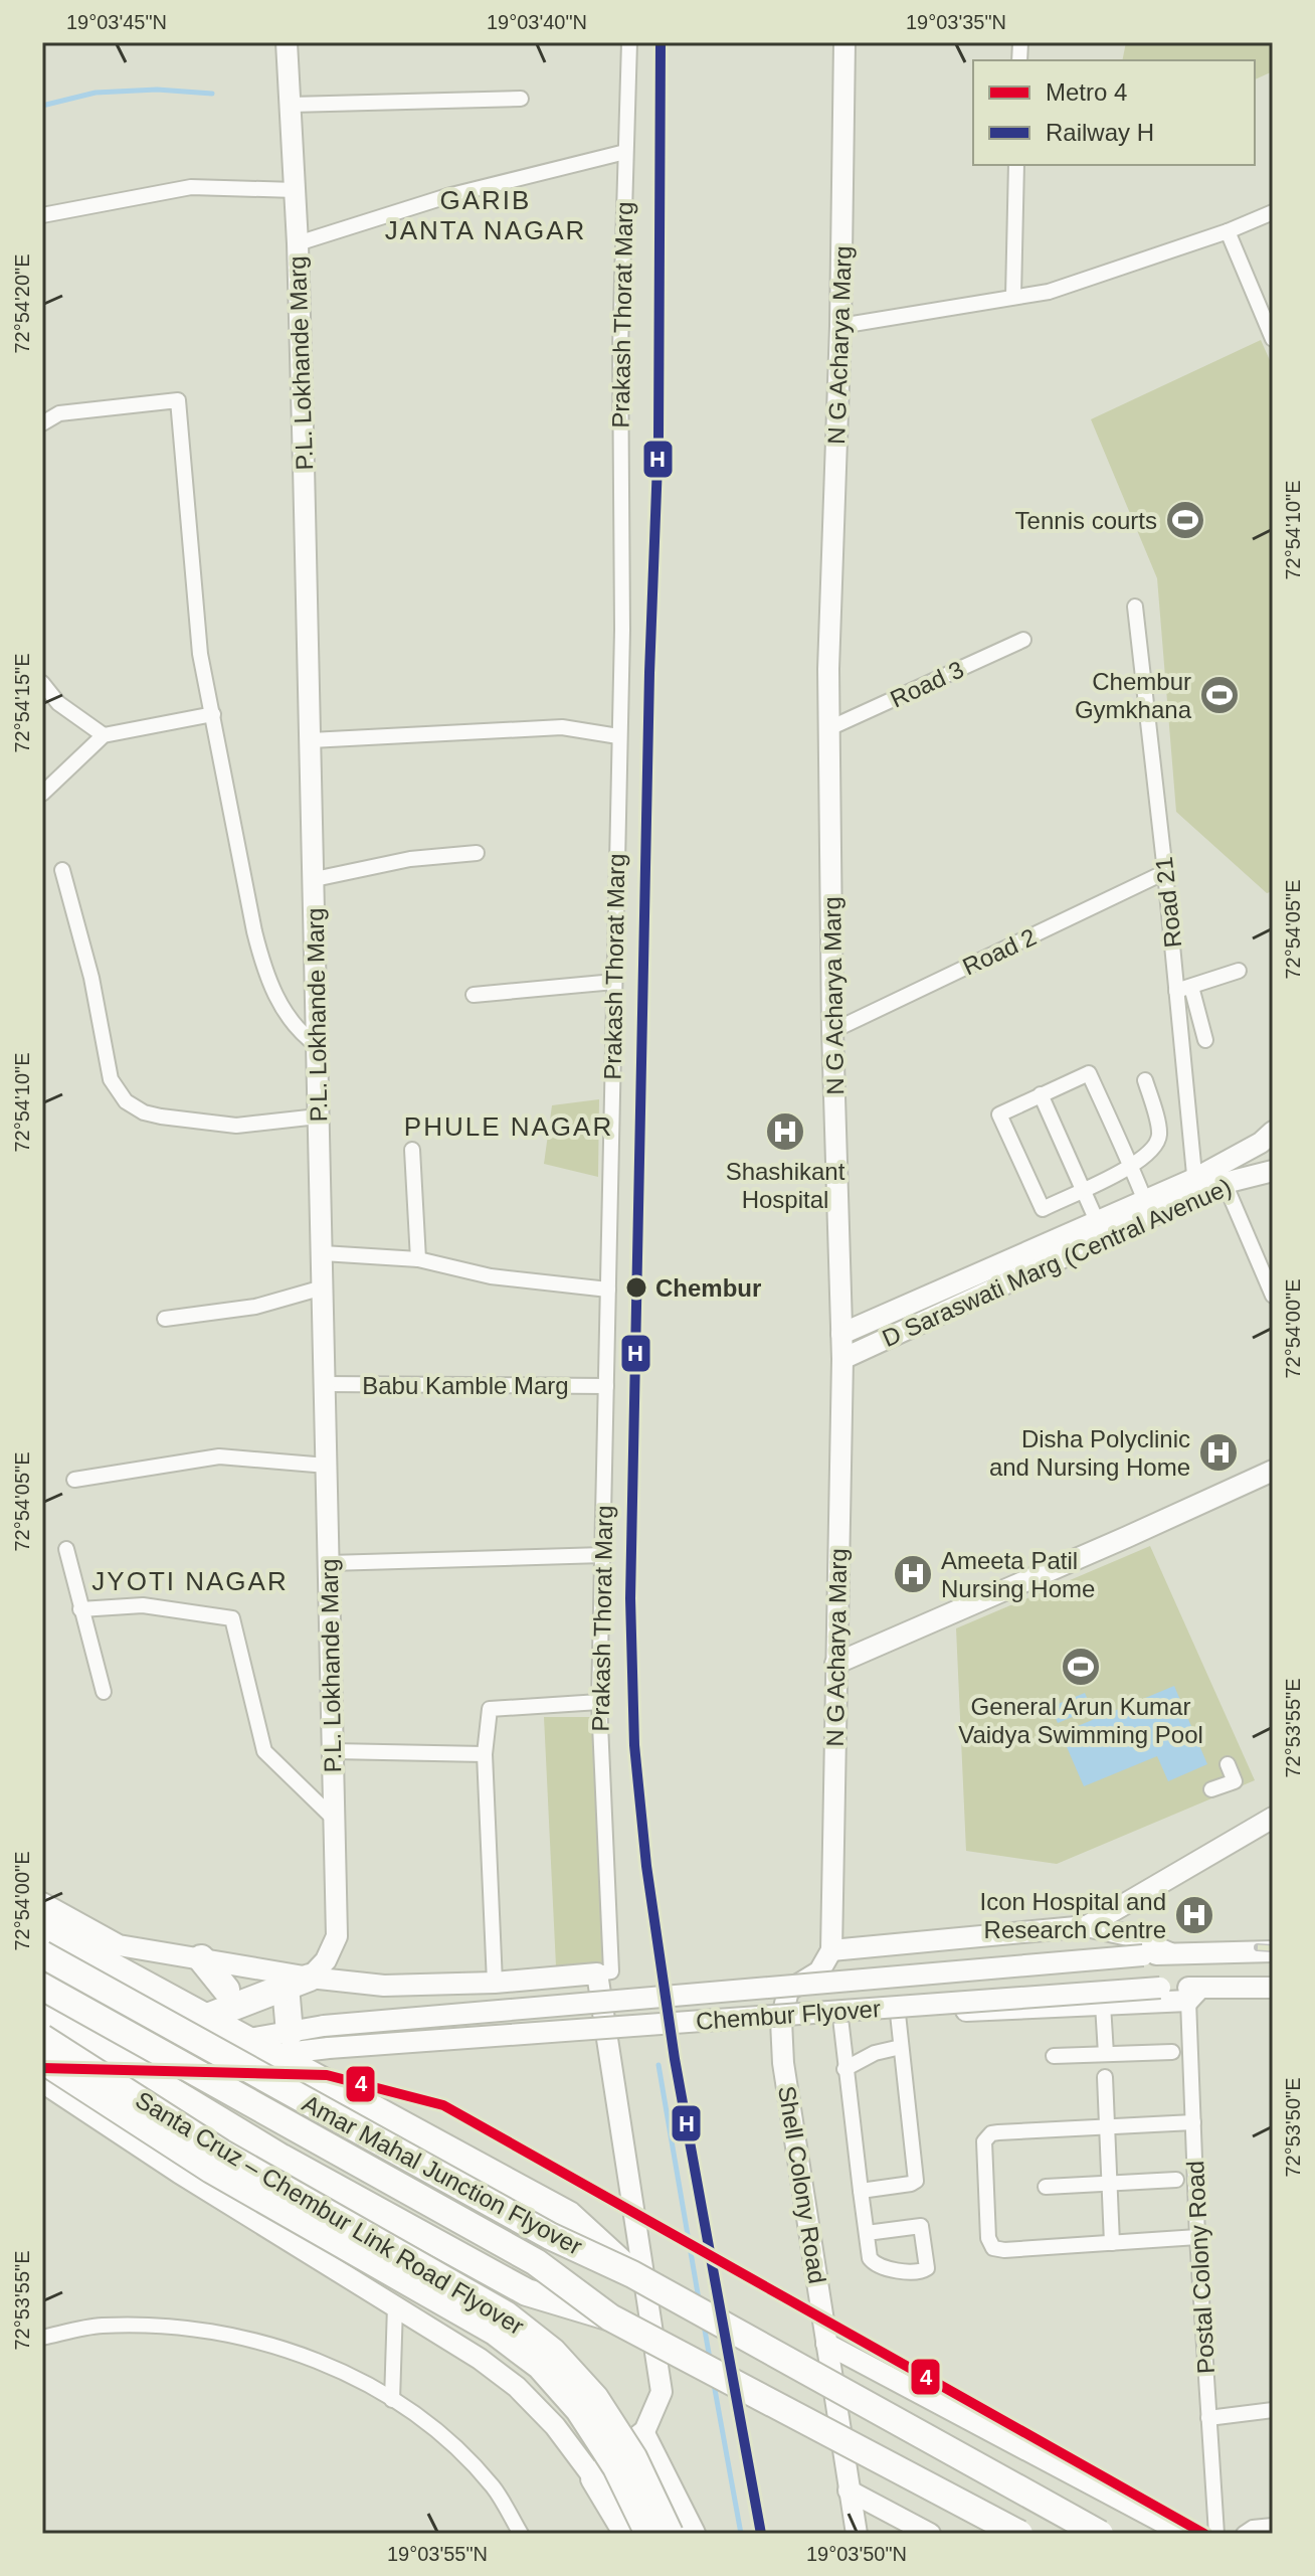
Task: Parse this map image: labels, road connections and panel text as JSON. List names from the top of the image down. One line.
{"streets":{"highway":["Amar Mahal Junction Flyover","Santa Cruz – Chembur Link Road Flyover"],"main road":["N G Acharya Marg","P.L. Lokhande Marg","D Saraswati Marg (Central Avenue)","Chembur Flyover","Shell Colony Road"],"street":["Prakash Thorat Marg","Road 3","Road 21","Road 2","Babu Kamble Marg","Postal Colony Road"]},"crossings":[["Prakash Thorat Marg","Babu Kamble Marg"],["N G Acharya Marg","Road 3"],["N G Acharya Marg","Road 2"],["N G Acharya Marg","D Saraswati Marg (Central Avenue)"],["N G Acharya Marg","Shell Colony Road"],["P.L. Lokhande Marg","Babu Kamble Marg"],["Road 21","Road 2"],["Road 21","D Saraswati Marg (Central Avenue)"],["Chembur Flyover","Santa Cruz – Chembur Link Road Flyover"],["Chembur Flyover","Postal Colony Road"]],"districts":["GARIB JANTA NAGAR","PHULE NAGAR","JYOTI NAGAR"],"places":{"sports":["Tennis courts","Chembur Gymkhana","General Arun Kumar Vaidya Swimming Pool"],"hospital":["Shashikant Hospital","Disha Polyclinic and Nursing Home","Ameeta Patil Nursing Home","Icon Hospital and Research Centre"],"other":["Chembur"]},"lines":["rail line H","metro line 4"],"legend":["Metro 4","Railway H"],"coordinates":["19°03'45\"N","19°03'40\"N","19°03'35\"N","72°54'20\"E","72°54'10\"E","72°54'15\"E","72°54'05\"E","72°54'00\"E","72°53'55\"E","72°53'50\"E","19°03'55\"N","19°03'50\"N"]}
